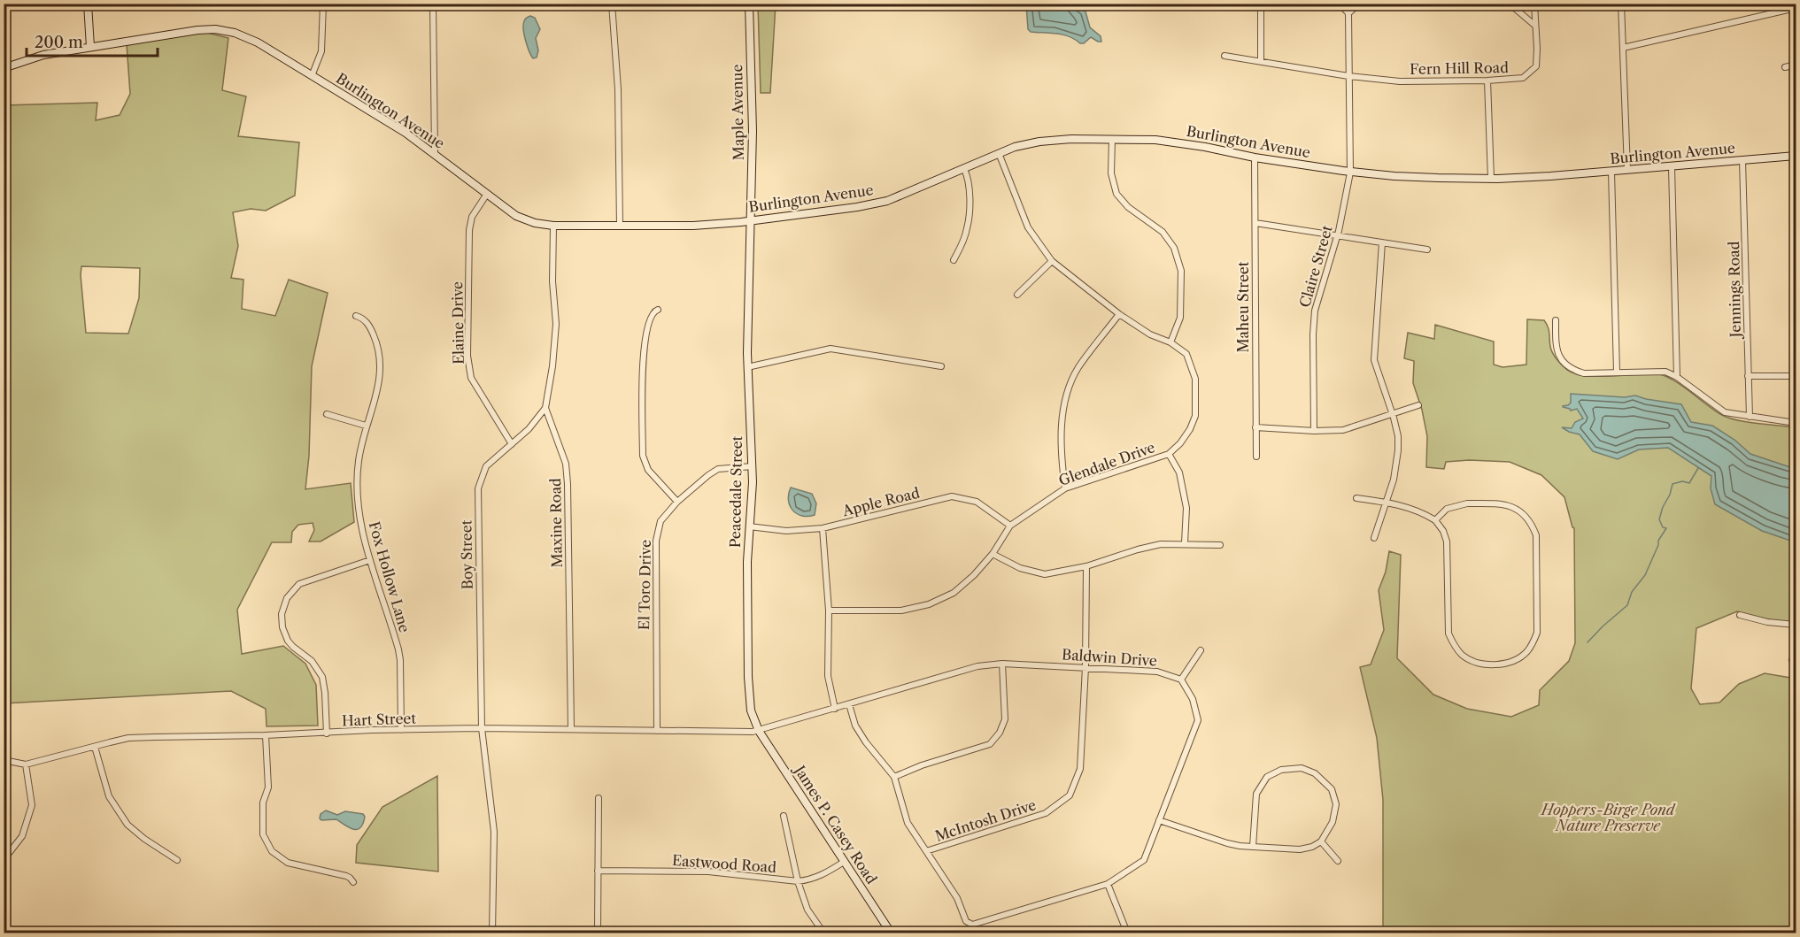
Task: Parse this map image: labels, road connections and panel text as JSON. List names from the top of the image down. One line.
{"streets":{"main road":["Burlington Avenue","Maple Avenue","Peacedale Street","James P. Casey Road"],"street":["Fern Hill Road","Claire Street","Jennings Road","Maheu Street","Elaine Drive","Glendale Drive","Apple Road","Maxine Road","Boy Street","Fox Hollow Lane","El Toro Drive","Baldwin Drive","Hart Street","McIntosh Drive","Eastwood Road"]},"crossings":[["Fern Hill Road","Claire Street"],["Burlington Avenue","Maple Avenue"],["Burlington Avenue","Claire Street"],["Burlington Avenue","Jennings Road"],["Burlington Avenue","Maheu Street"],["Burlington Avenue","Elaine Drive"],["Burlington Avenue","Glendale Drive"],["Burlington Avenue","Peacedale Street"],["Burlington Avenue","Maxine Road"],["Maple Avenue","Peacedale Street"],["Elaine Drive","Boy Street"],["Glendale Drive","Apple Road"],["Peacedale Street","Apple Road"],["Peacedale Street","El Toro Drive"],["Peacedale Street","Baldwin Drive"],["Peacedale Street","Hart Street"],["Peacedale Street","James P. Casey Road"],["Maxine Road","Boy Street"],["Maxine Road","Hart Street"],["Boy Street","Hart Street"],["Fox Hollow Lane","Hart Street"],["El Toro Drive","Hart Street"],["Baldwin Drive","Hart Street"],["Baldwin Drive","McIntosh Drive"],["Baldwin Drive","James P. Casey Road"],["Hart Street","James P. Casey Road"],["James P. Casey Road","Eastwood Road"]],"parks":["Hoppers-Birge Pond Nature Preserve"],"scale_bar":"200 m"}
